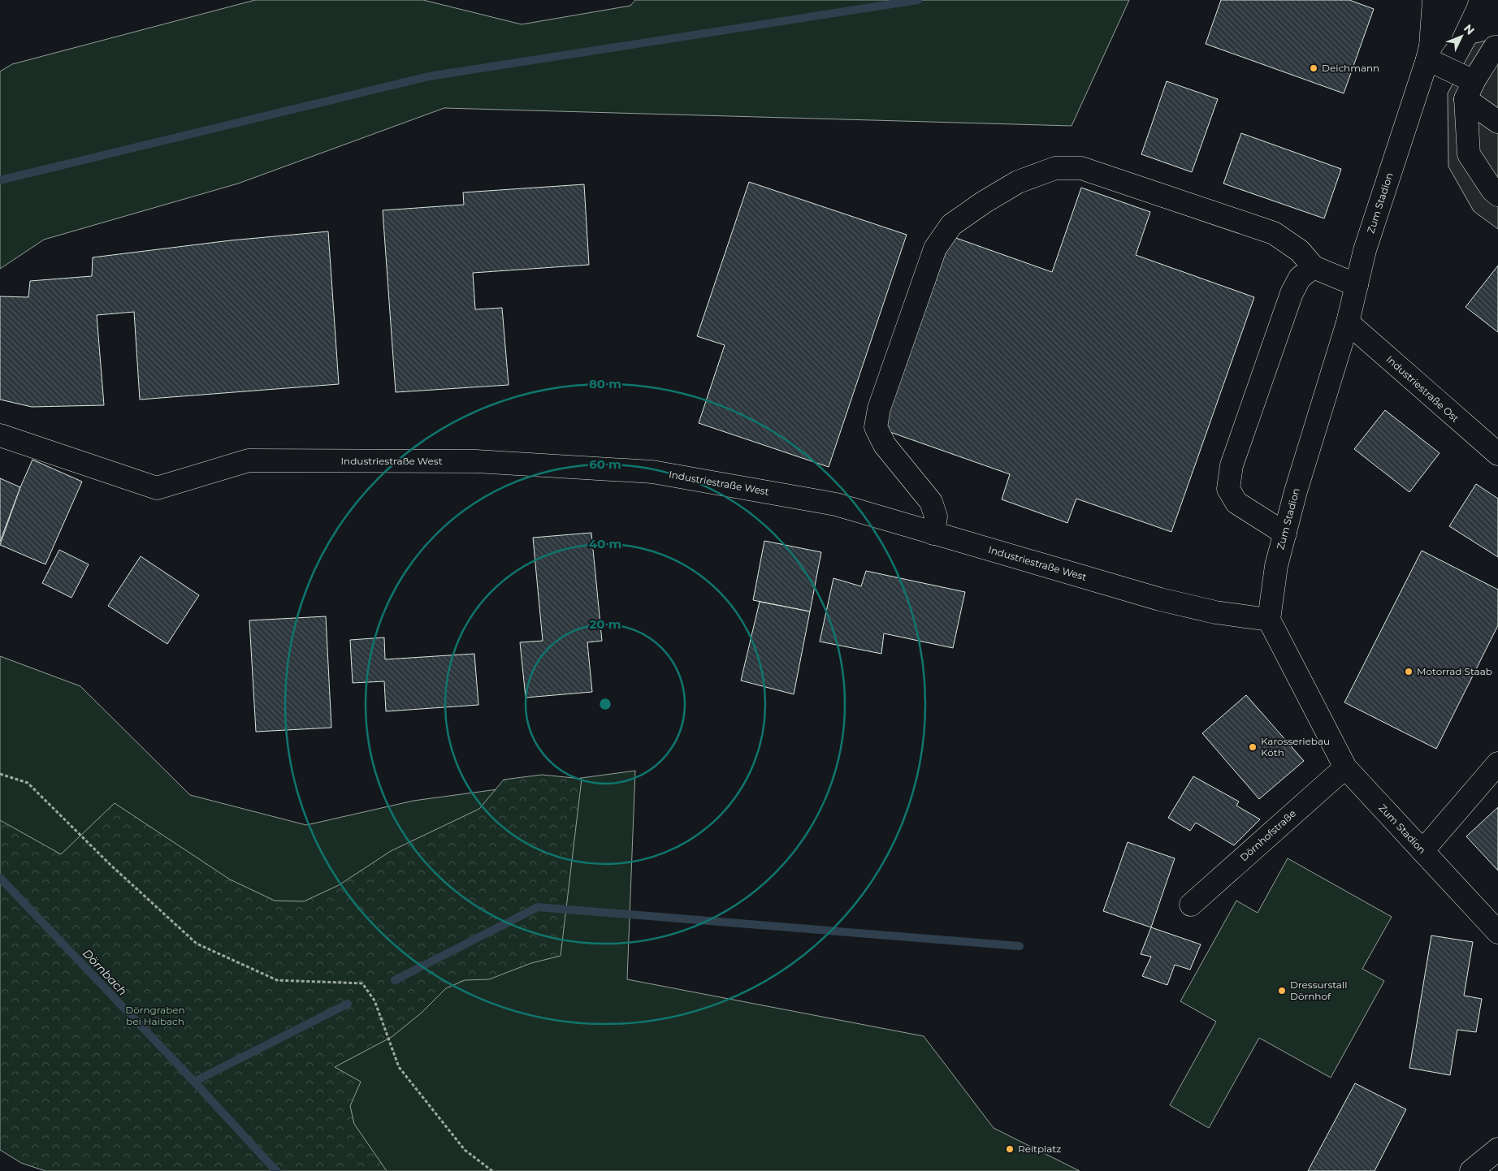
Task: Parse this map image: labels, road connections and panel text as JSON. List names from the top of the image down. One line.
{"streets":{"street":["Zum Stadion","Industriestraße Ost","Industriestraße West","Dörnhofstraße"]},"crossings":[["Zum Stadion","Industriestraße Ost"],["Zum Stadion","Industriestraße West"],["Zum Stadion","Dörnhofstraße"]],"water":["Dörnbach"],"parks":["Dörngraben bei Haibach"],"places":["Deichmann","Motorrad Staab","Karosseriebau Köth","Dressurstall Dörnhof","Reitplatz"],"north":"top right","rings":["80 m","60 m","40 m","20 m"]}
